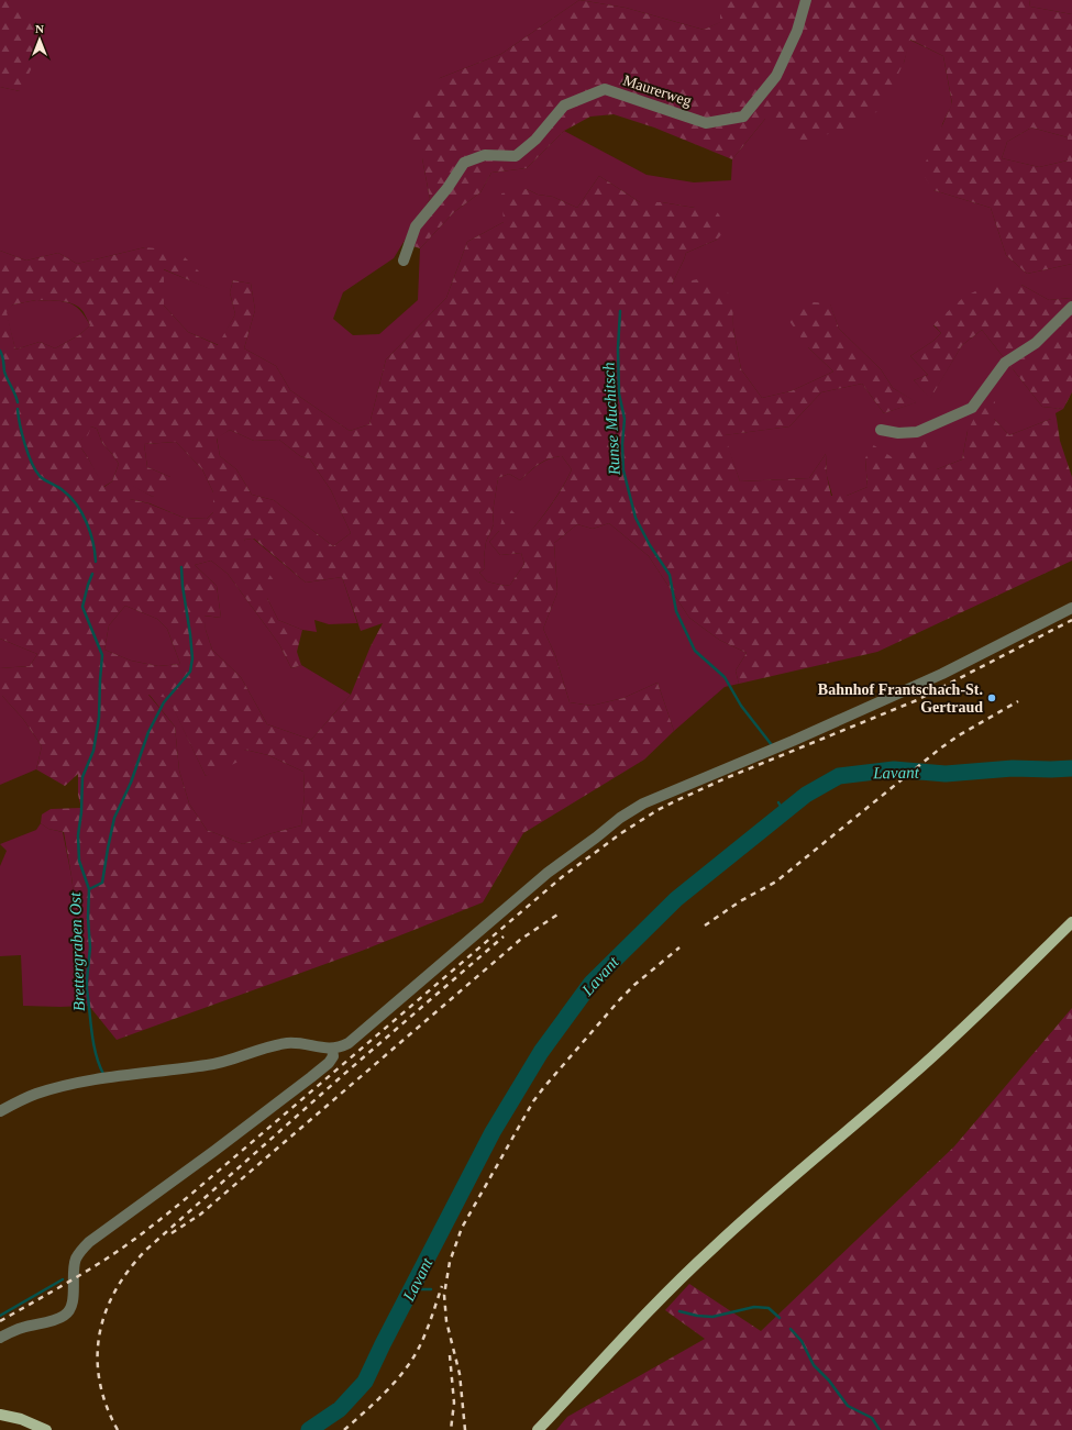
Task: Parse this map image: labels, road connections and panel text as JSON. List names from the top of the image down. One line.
{"streets":{"street":["Maurerweg"]},"water":["Runse Muchitsch","Lavant","Brettergraben Ost"],"places":["Bahnhof Frantschach-St. Gertraud"],"north":"top"}
